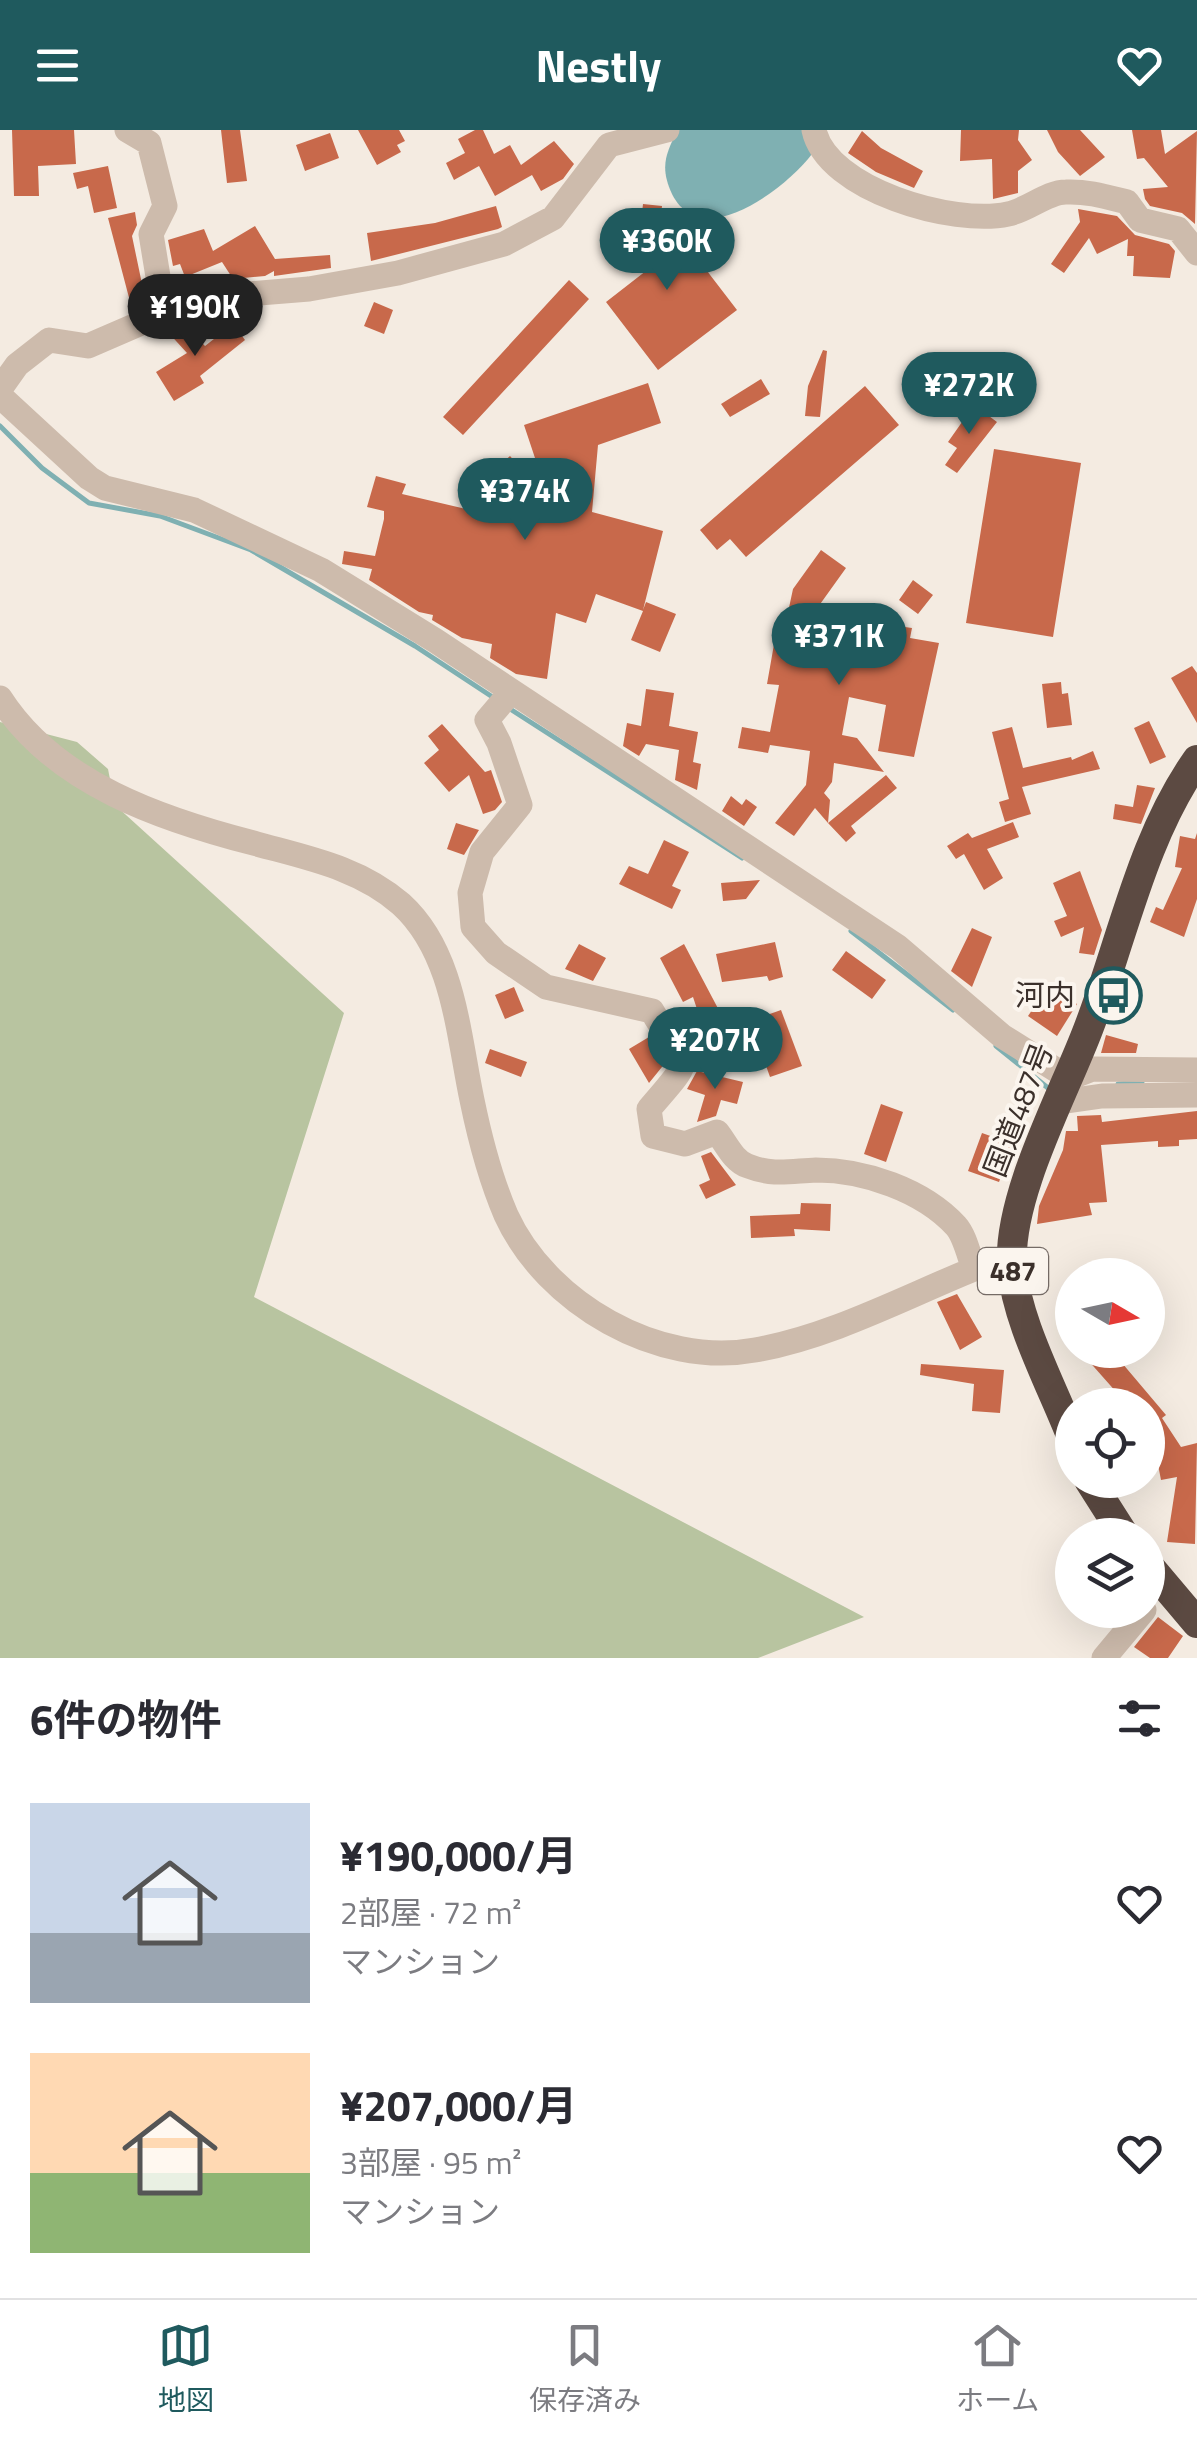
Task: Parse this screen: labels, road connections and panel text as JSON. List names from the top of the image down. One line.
{"streets":{"highway":["国道487号","487"]},"places":{"bus stop":["河内"]},"north":"right","page":{"header":"Nestly","price":["¥360K","¥190K","¥272K","¥374K","¥371K","¥207K"],"heading":"6件の物件","list":[{"name":"¥190,000/月","note":"2部屋 · 72 m² · マンション"},{"name":"¥207,000/月","note":"3部屋 · 95 m² · マンション"}],"tabs":["地図","保存済み","ホーム"]}}
